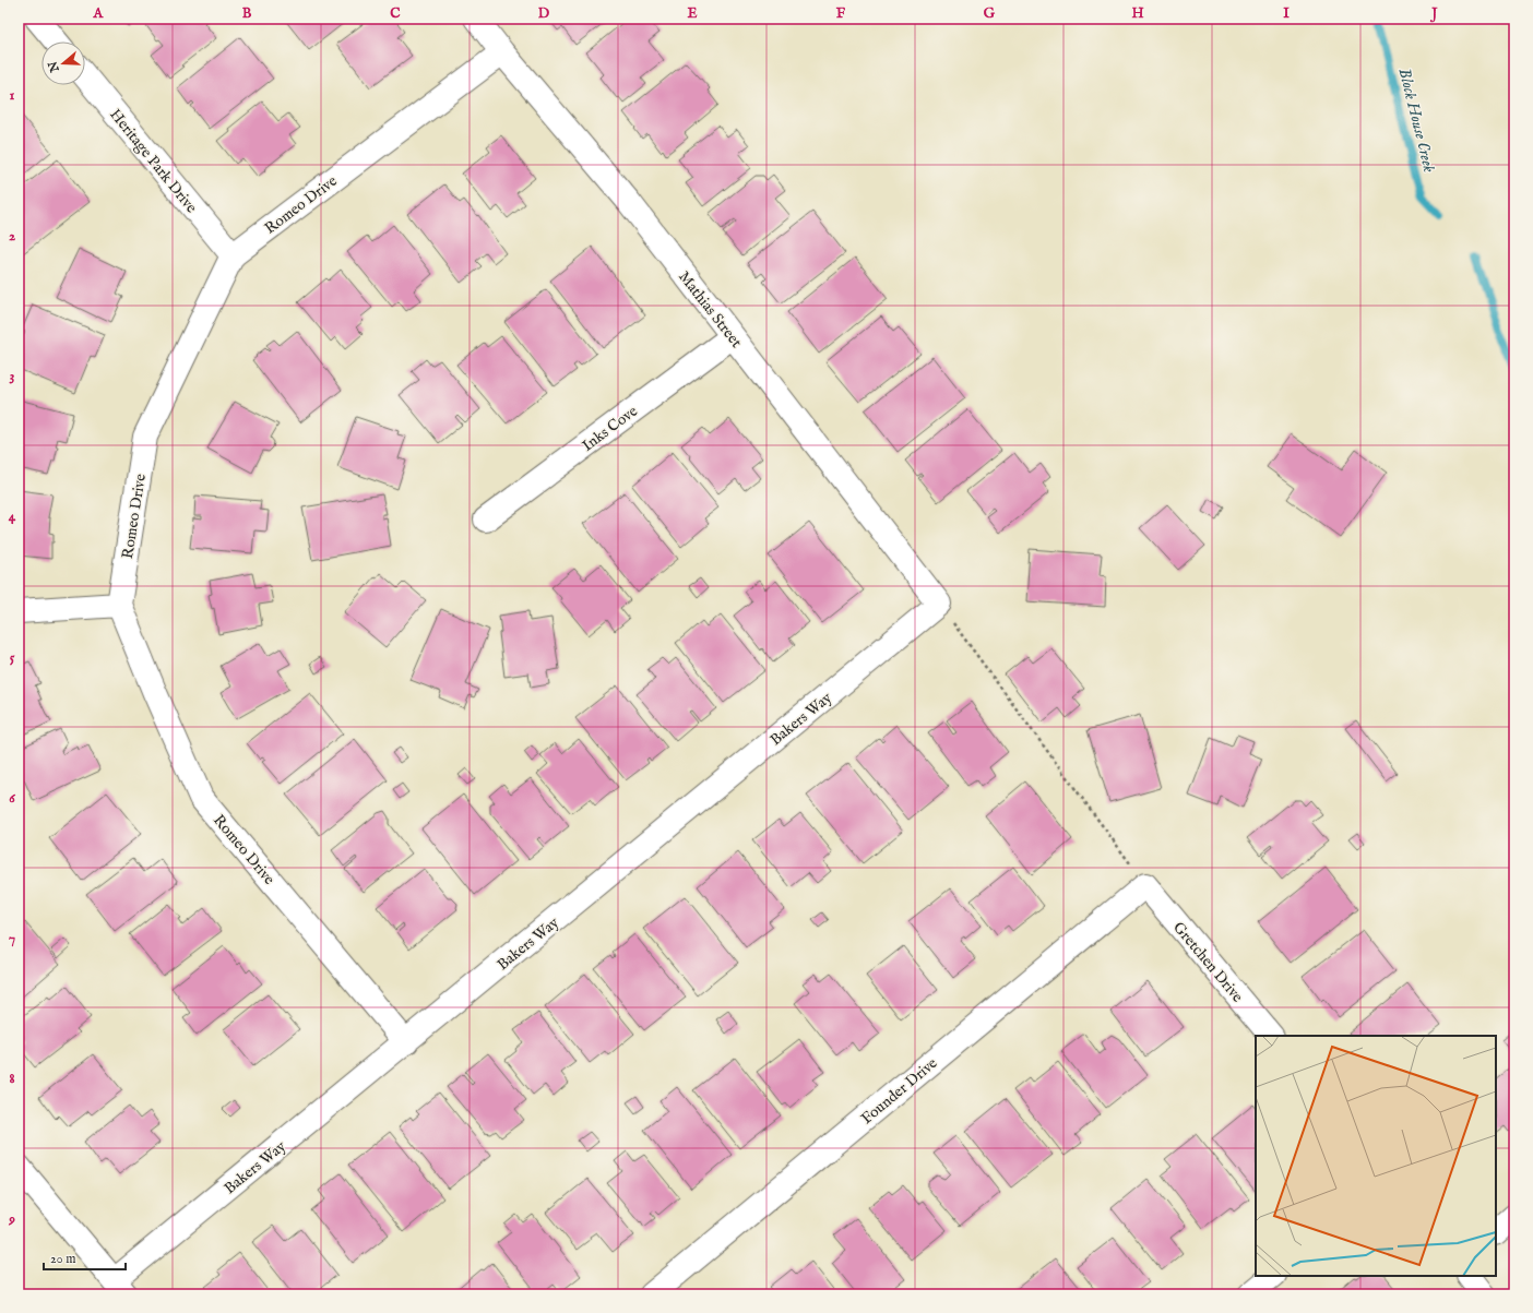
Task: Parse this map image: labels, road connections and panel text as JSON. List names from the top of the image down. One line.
{"streets":{"street":["Heritage Park Drive","Romeo Drive","Mathias Street","Inks Cove","Bakers Way","Gretchen Drive","Founder Drive"]},"crossings":[["Heritage Park Drive","Romeo Drive"],["Romeo Drive","Mathias Street"],["Romeo Drive","Bakers Way"],["Mathias Street","Inks Cove"],["Mathias Street","Bakers Way"],["Gretchen Drive","Founder Drive"]],"water":["Block House Creek"],"scale_bar":"20 m","north":"left","grid":{"columns":["A","B","C","D","E","F","G","H","I","J"],"rows":["1","2","3","4","5","6","7","8","9"]}}
